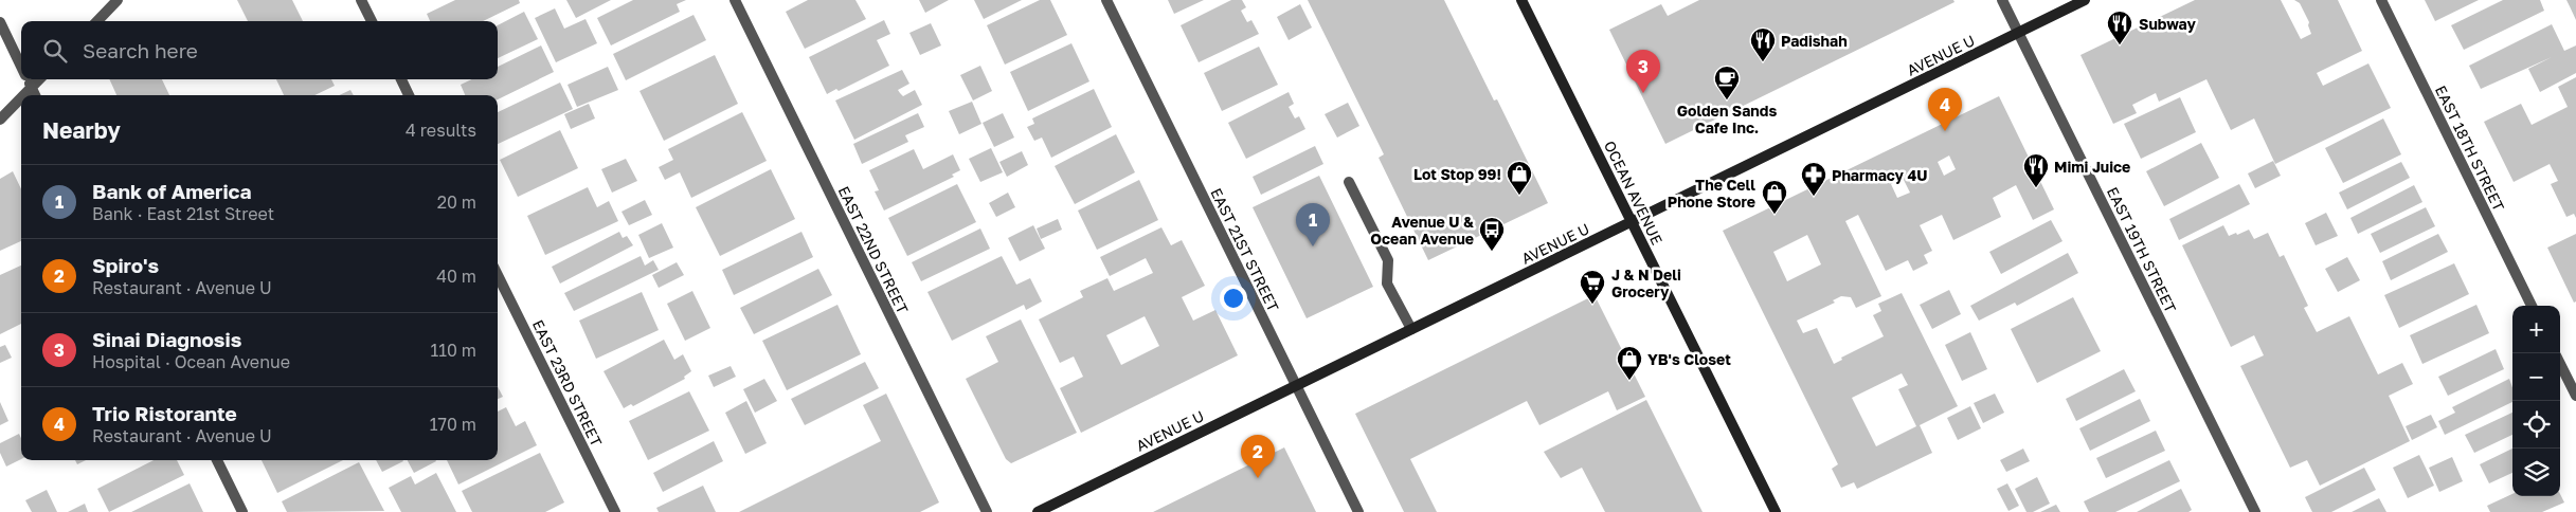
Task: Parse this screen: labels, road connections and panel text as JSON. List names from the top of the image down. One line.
{"streets":{"main road":["AVENUE U","OCEAN AVENUE"],"street":["EAST 18TH STREET","EAST 22ND STREET","EAST 21ST STREET","EAST 19TH STREET","EAST 23RD STREET"]},"crossings":[["AVENUE U","OCEAN AVENUE"],["AVENUE U","EAST 21ST STREET"],["AVENUE U","EAST 19TH STREET"]],"places":{"restaurant":["Subway","Padishah","Mimi Juice"],"cafe":["Golden Sands Cafe Inc."],"shop":["Lot Stop 99!","The Cell Phone Store","YB's Closet"],"pharmacy":["Pharmacy 4U"],"bus stop":["Avenue U & Ocean Avenue"],"supermarket":["J & N Deli Grocery"]},"page":{"search":"Search here","pins":["3","4","1","2"],"heading":["Nearby","4 results"],"list":[{"mark":"1","name":"Bank of America","note":"Bank · East 21st Street","value":"20 m"},{"mark":"2","name":"Spiro's","note":"Restaurant · Avenue U","value":"40 m"},{"mark":"3","name":"Sinai Diagnosis","note":"Hospital · Ocean Avenue","value":"110 m"},{"mark":"4","name":"Trio Ristorante","note":"Restaurant · Avenue U","value":"170 m"}],"map_buttons":["+","−"]}}
